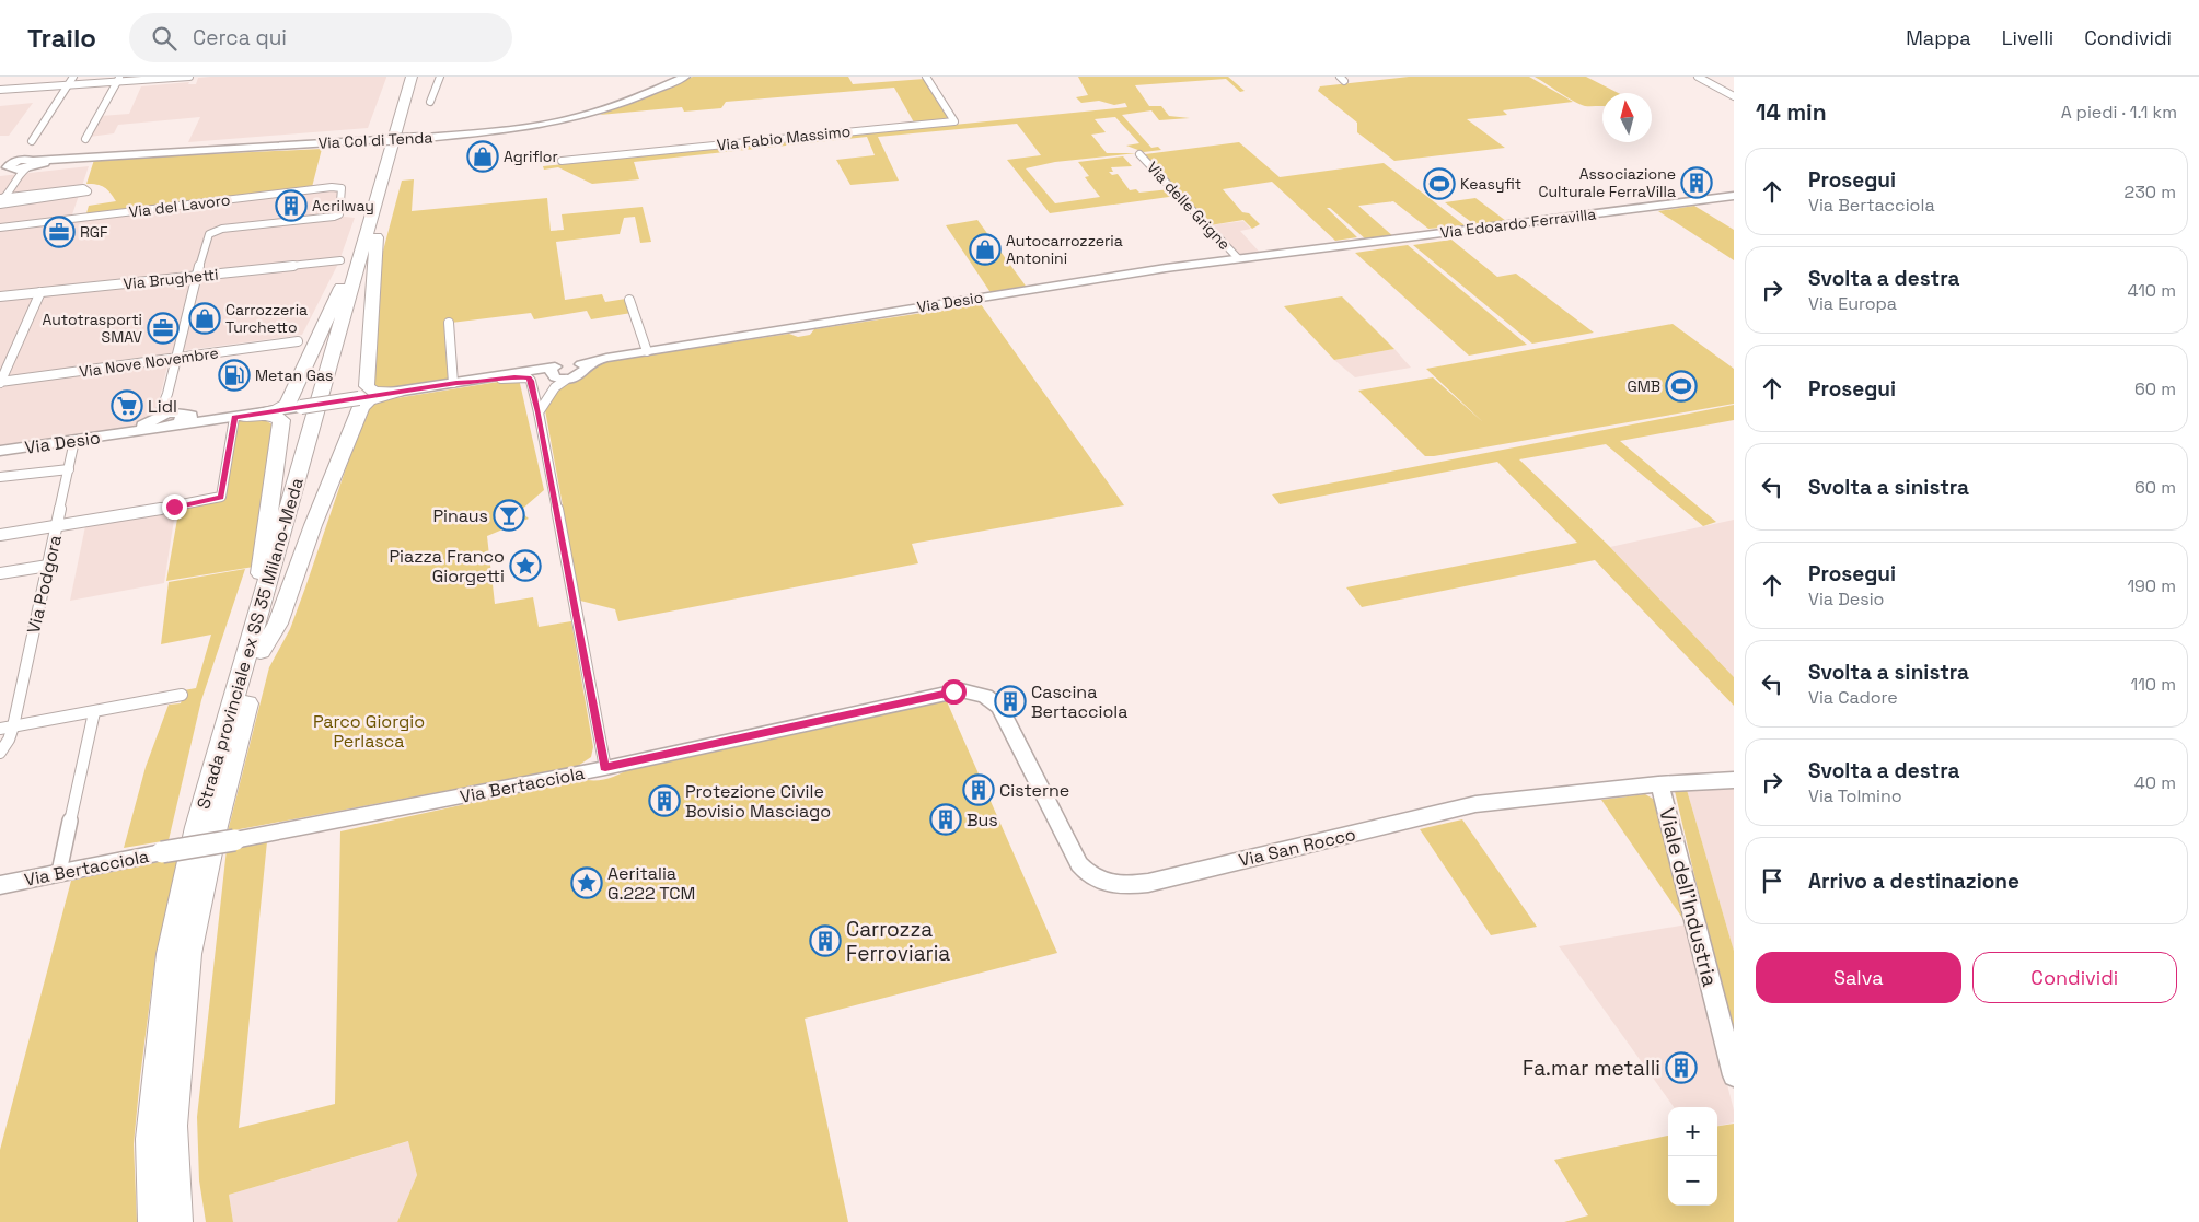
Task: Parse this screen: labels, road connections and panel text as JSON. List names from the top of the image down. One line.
{"streets":{"highway":["Strada provinciale ex SS 35 Milano-Meda"],"street":["Via Fabio Massimo","Via Col di Tenda","Via del Lavoro","Via delle Grigne","Via Edoardo Ferravilla","Via Brughetti","Via Desio","Via Nove Novembre","Via Podgora","Via Bertacciola","Via San Rocco","Viale dell'Industria"]},"crossings":[["Via del Lavoro","Via Brughetti"],["Via delle Grigne","Via Desio"],["Via Edoardo Ferravilla","Via Desio"],["Via Desio","Via Podgora"],["Via Bertacciola","Via San Rocco"],["Via San Rocco","Viale dell'Industria"]],"parks":["Parco Giorgio Perlasca"],"places":{"shop":["Agriflor","Autocarrozzeria Antonini","Carrozzeria Turchetto"],"building":["Associazione Culturale FerraVilla","Acrilway","Cascina Bertacciola","Cisterne","Protezione Civile Bovisio Masciago","Bus","Carrozza Ferroviaria","Fa.mar metalli"],"sports":["Keasyfit","GMB"],"office":["RGF","Autotrasporti SMAV"],"fuel station":["Metan Gas"],"supermarket":["Lidl"],"bar":["Pinaus"],"place":["Piazza Franco Giorgetti","Aeritalia G.222 TCM"]},"north":"top","page":{"header":"Trailo","search":"Cerca qui","nav":["Mappa","Livelli","Condividi"],"heading":["14 min","A piedi · 1.1 km"],"list":[["Prosegui","Via Bertacciola","230 m"],["Svolta a destra","Via Europa","410 m"],["Prosegui","60 m"],["Svolta a sinistra","60 m"],["Prosegui","Via Desio","190 m"],["Svolta a sinistra","Via Cadore","110 m"],["Svolta a destra","Via Tolmino","40 m"],"Arrivo a destinazione"],"buttons":["Salva","Condividi"],"map_buttons":["+","−"]}}
